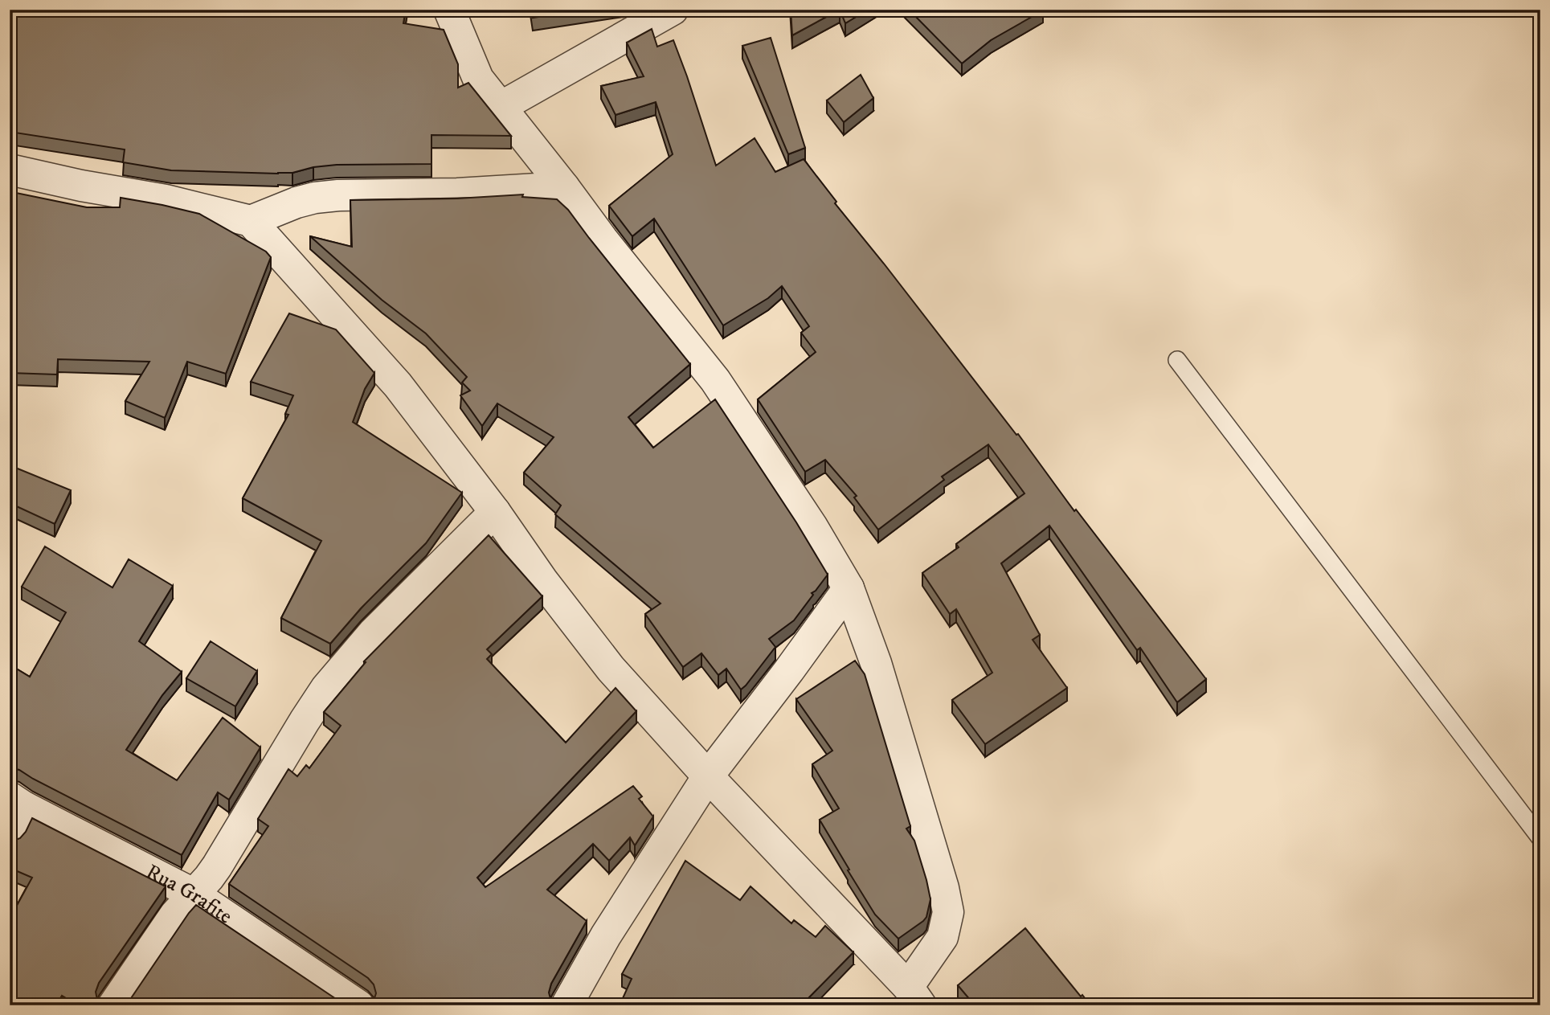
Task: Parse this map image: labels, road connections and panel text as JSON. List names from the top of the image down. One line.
{"streets":{"street":["Rua Grafite"]}}
